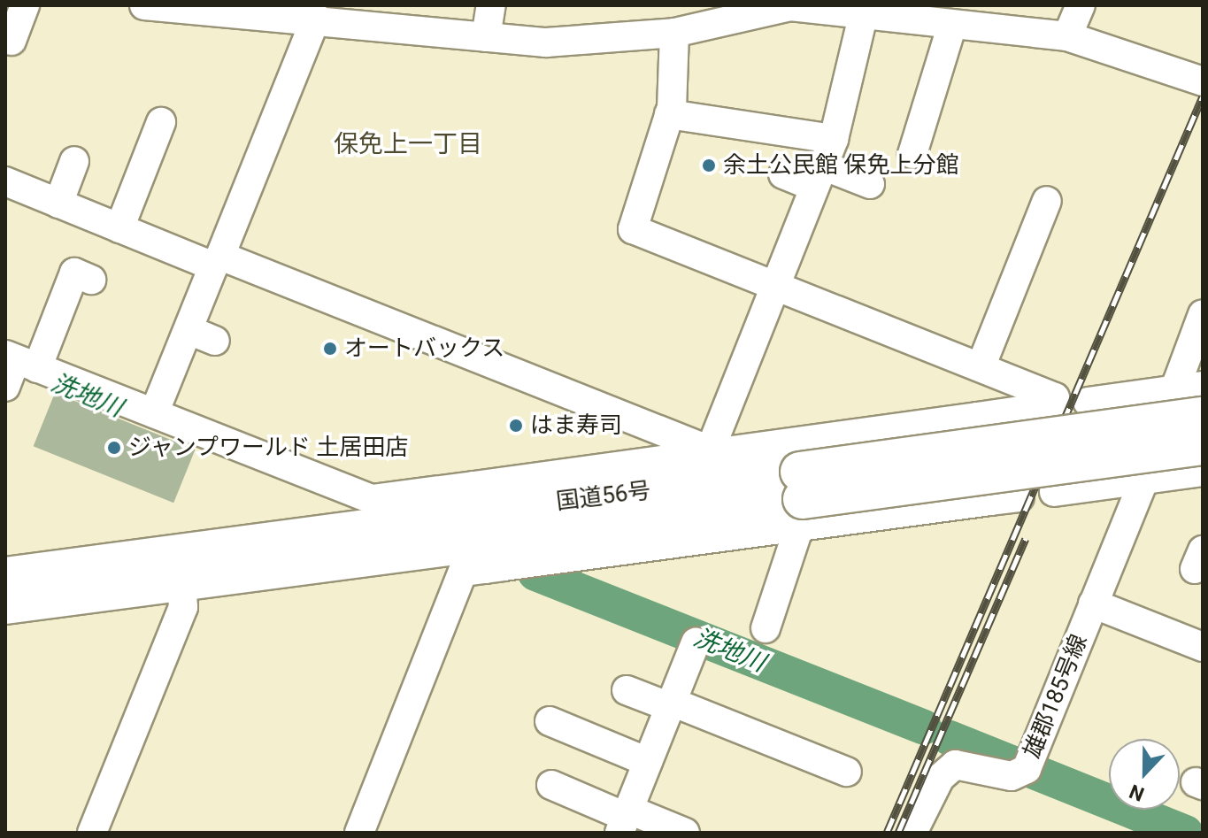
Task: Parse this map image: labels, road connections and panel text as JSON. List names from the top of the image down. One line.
{"streets":{"highway":["国道56号"],"street":["雄郡185号線"]},"districts":["保免上一丁目"],"water":["洗地川"],"places":["余土公民館 保免上分館","オートバックス","はま寿司","ジャンプワールド 土居田店"],"north":"bottom"}
